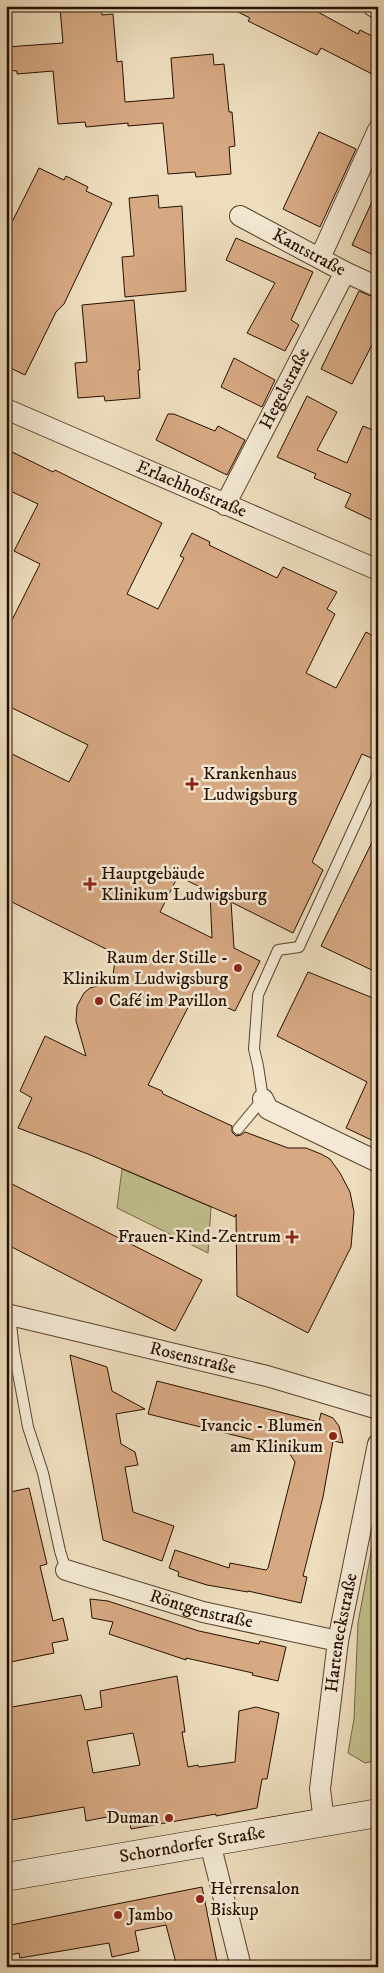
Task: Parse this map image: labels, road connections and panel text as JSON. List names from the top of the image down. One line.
{"streets":{"main road":["Schorndorfer Straße"],"street":["Kantstraße","Hegelstraße","Erlachhofstraße","Rosenstraße","Röntgenstraße","Harteneckstraße"]},"crossings":[["Kantstraße","Hegelstraße"],["Hegelstraße","Erlachhofstraße"],["Röntgenstraße","Harteneckstraße"],["Harteneckstraße","Schorndorfer Straße"]],"places":{"health":["Krankenhaus Ludwigsburg","Hauptgebäude Klinikum Ludwigsburg","Frauen-Kind-Zentrum"],"other":["Raum der Stille - Klinikum Ludwigsburg","Café im Pavillon","Ivancic - Blumen am Klinikum","Duman","Herrensalon Biskup","Jambo"]}}
